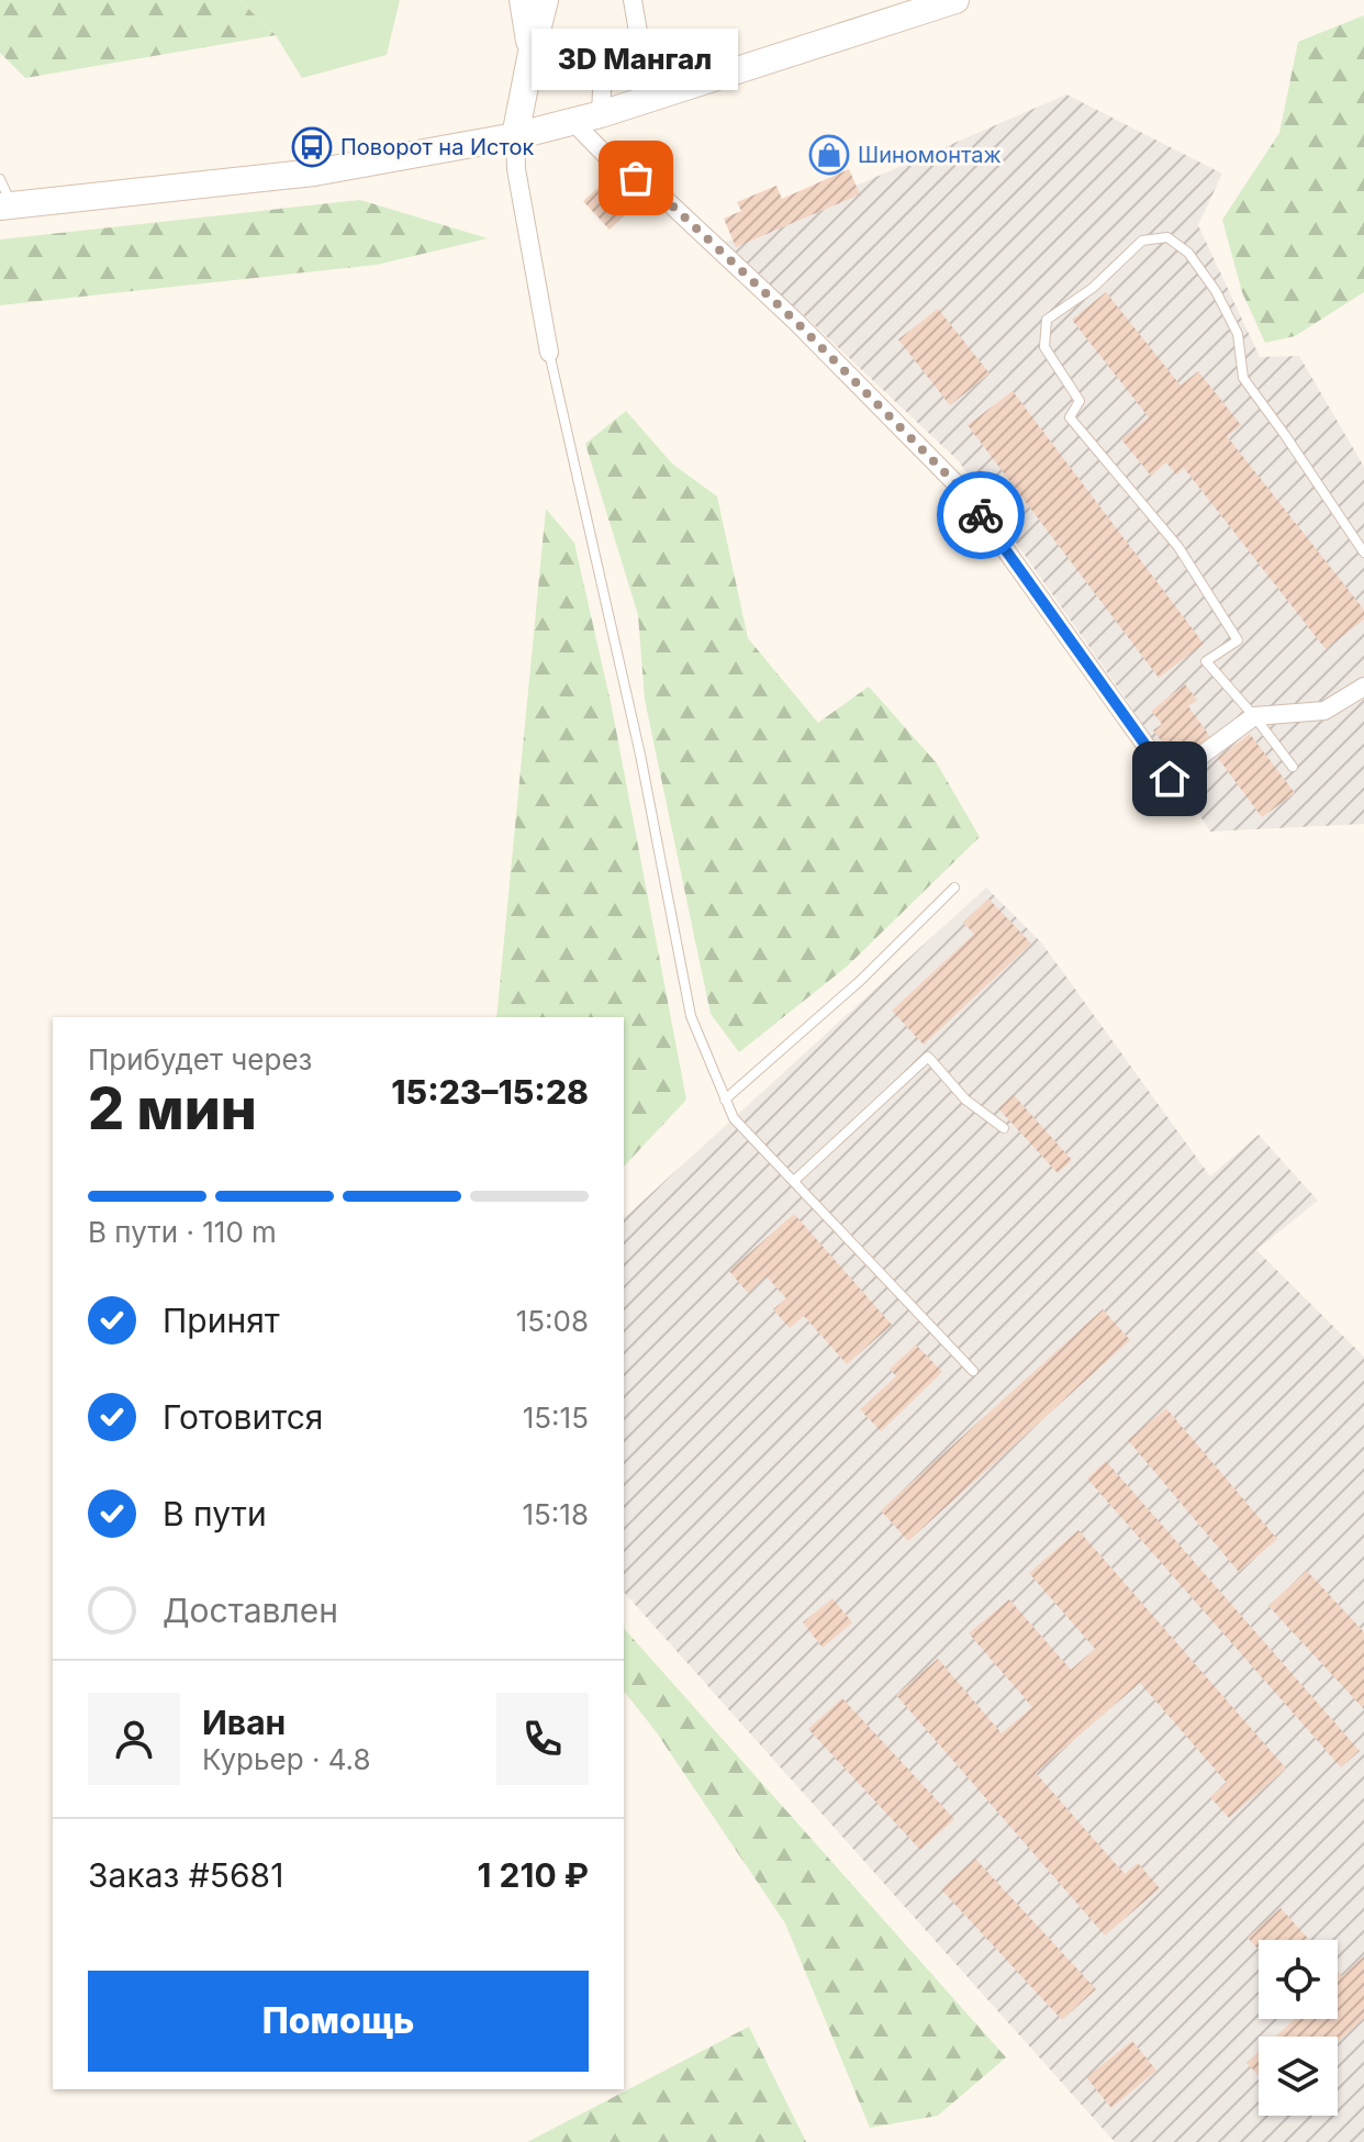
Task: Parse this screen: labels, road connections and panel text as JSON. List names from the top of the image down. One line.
{"places":{"bus stop":["Поворот на Исток"],"shop":["Шиномонтаж"],"other":["3D Мангал"]},"page":{"bubble":"3D Мангал","heading":["2 мин","Прибудет через","15:23–15:28"],"panel":["Иван","Курьер · 4.8","Заказ #5681","1 210 ₽"],"bar":"В пути · 110 m","list":[["Принят","15:08"],["Готовится","15:15"],["В пути","15:18"],"Доставлен"],"buttons":"Помощь"}}
